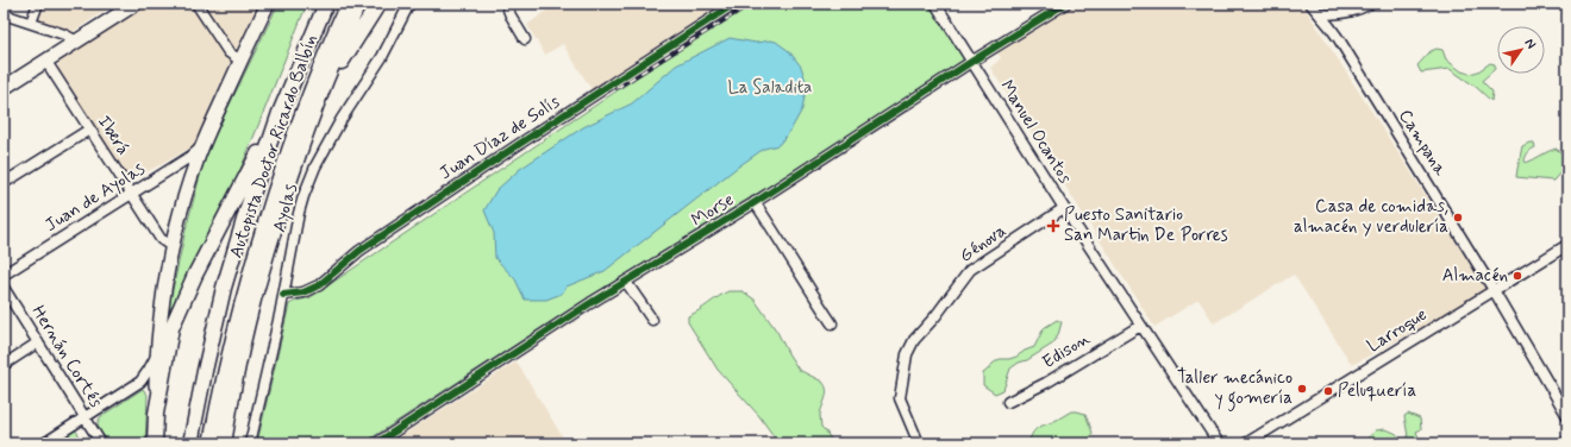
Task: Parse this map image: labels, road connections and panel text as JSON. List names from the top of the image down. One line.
{"streets":{"highway":["Autopista Doctor Ricardo Balbín"],"street":["Manuel Ocantos","Iberá","Juan Díaz de Solís","Campana","Juan de Ayolas","Ayolas","Morse","Génova","Larroque","Edison","Hernán Cortés"]},"crossings":[["Manuel Ocantos","Morse"],["Manuel Ocantos","Génova"],["Manuel Ocantos","Edison"],["Iberá","Juan de Ayolas"],["Juan Díaz de Solís","Ayolas"],["Campana","Larroque"]],"parks":["La Saladita"],"places":{"other":["Casa de comidas, almacén y verdulería","Almacén","Taller mecánico y gomería","Peluquería"],"health":["Puesto Sanitario San Martin De Porres"]},"north":"top right"}
